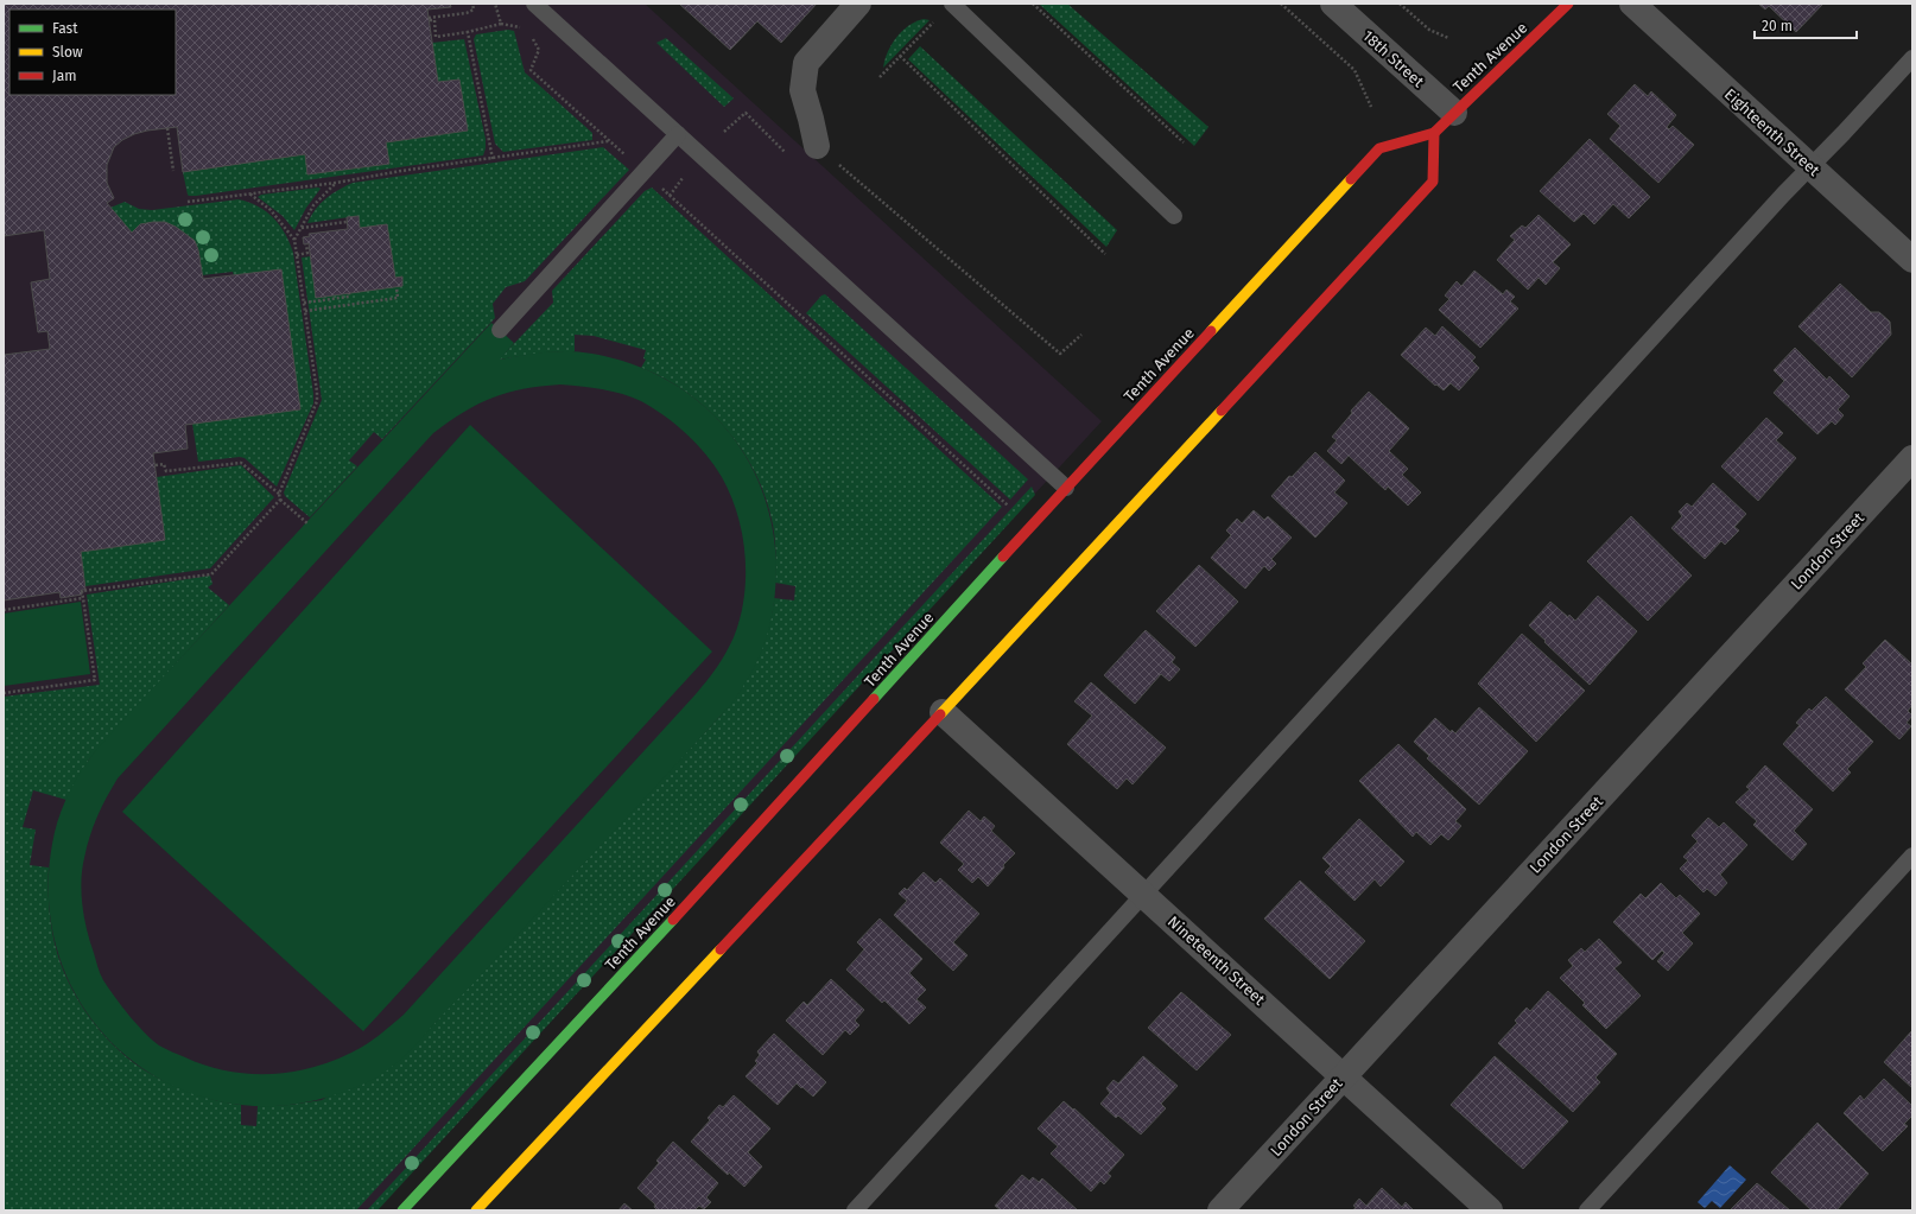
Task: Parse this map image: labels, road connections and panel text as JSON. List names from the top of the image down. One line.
{"streets":{"main road":["Tenth Avenue"],"street":["18th Street","Eighteenth Street","London Street","Nineteenth Street"]},"crossings":[["Tenth Avenue","18th Street"],["London Street","Nineteenth Street"]],"legend":["Fast","Slow","Jam"],"scale_bar":"20 m"}
